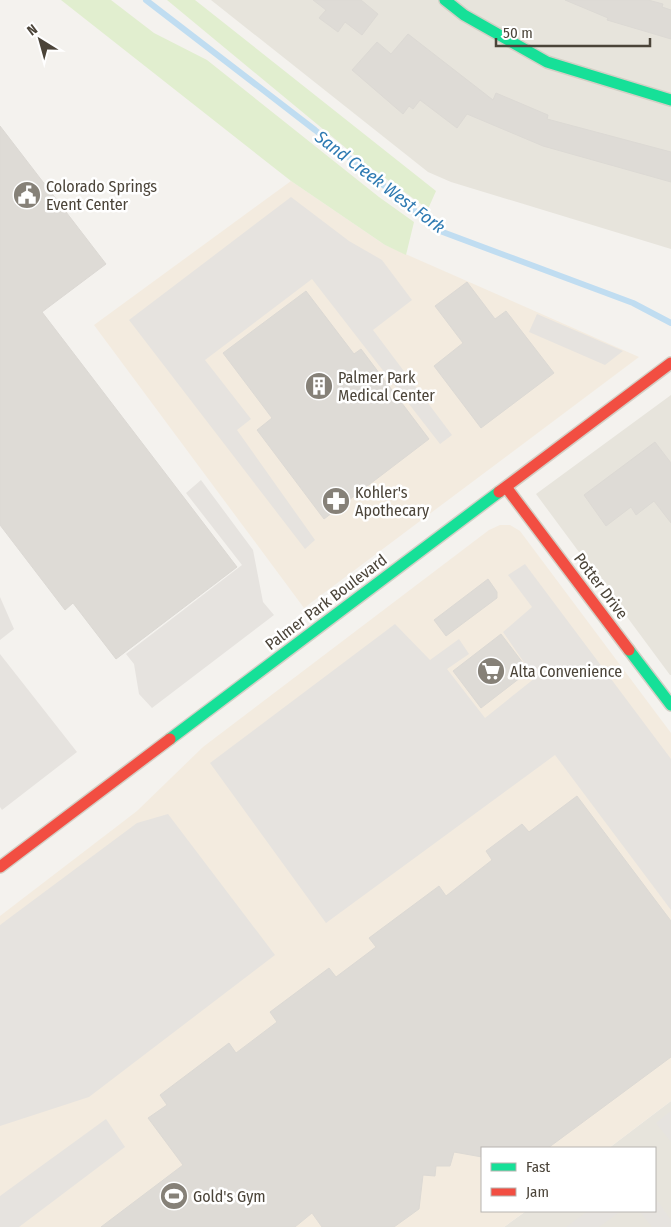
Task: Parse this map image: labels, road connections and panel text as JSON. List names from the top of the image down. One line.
{"streets":{"main road":["Potter Drive","Palmer Park Boulevard"]},"crossings":[["Potter Drive","Palmer Park Boulevard"]],"water":["Sand Creek West Fork"],"places":{"public building":["Colorado Springs Event Center"],"building":["Palmer Park Medical Center"],"pharmacy":["Kohler's Apothecary"],"supermarket":["Alta Convenience"],"sports":["Gold's Gym"]},"legend":["Fast","Jam"],"scale_bar":"50 m","north":"top left"}
